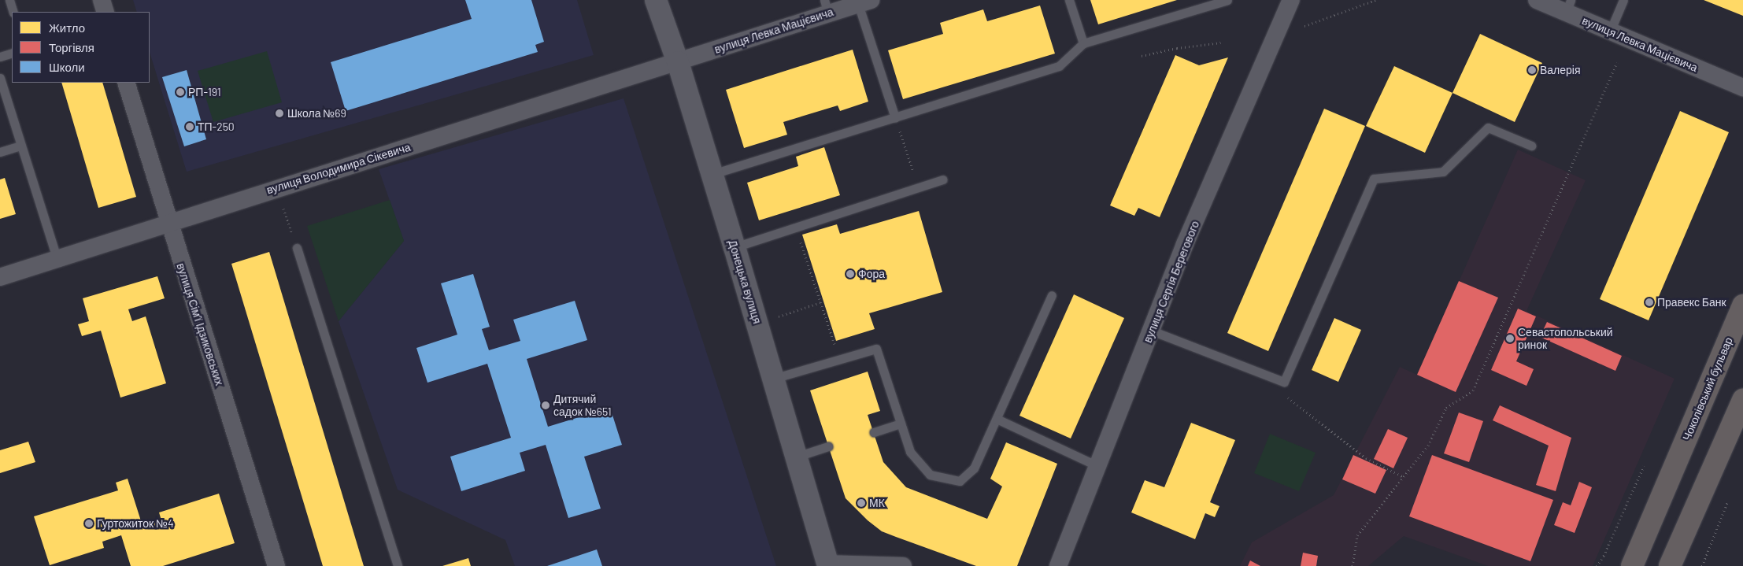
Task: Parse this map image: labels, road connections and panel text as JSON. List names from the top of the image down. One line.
{"streets":{"main road":["Чоколівський бульвар"],"street":["вулиця Левка Мацієвича","вулиця Володимира Сікевича","Донецька вулиця","вулиця Сергія Берегового","вулиця Сімʼї Ідзиковських"]},"crossings":[["вулиця Левка Мацієвича","вулиця Володимира Сікевича"],["вулиця Левка Мацієвича","Донецька вулиця"],["вулиця Володимира Сікевича","Донецька вулиця"],["вулиця Володимира Сікевича","вулиця Сімʼї Ідзиковських"]],"places":["Валерія","РП-191","Школа №69","ТП-250","Фора","Правекс Банк","Севастопольський ринок","Дитячий садок №651","МК","Гуртожиток №4"],"legend":["Житло","Торгівля","Школи"]}
